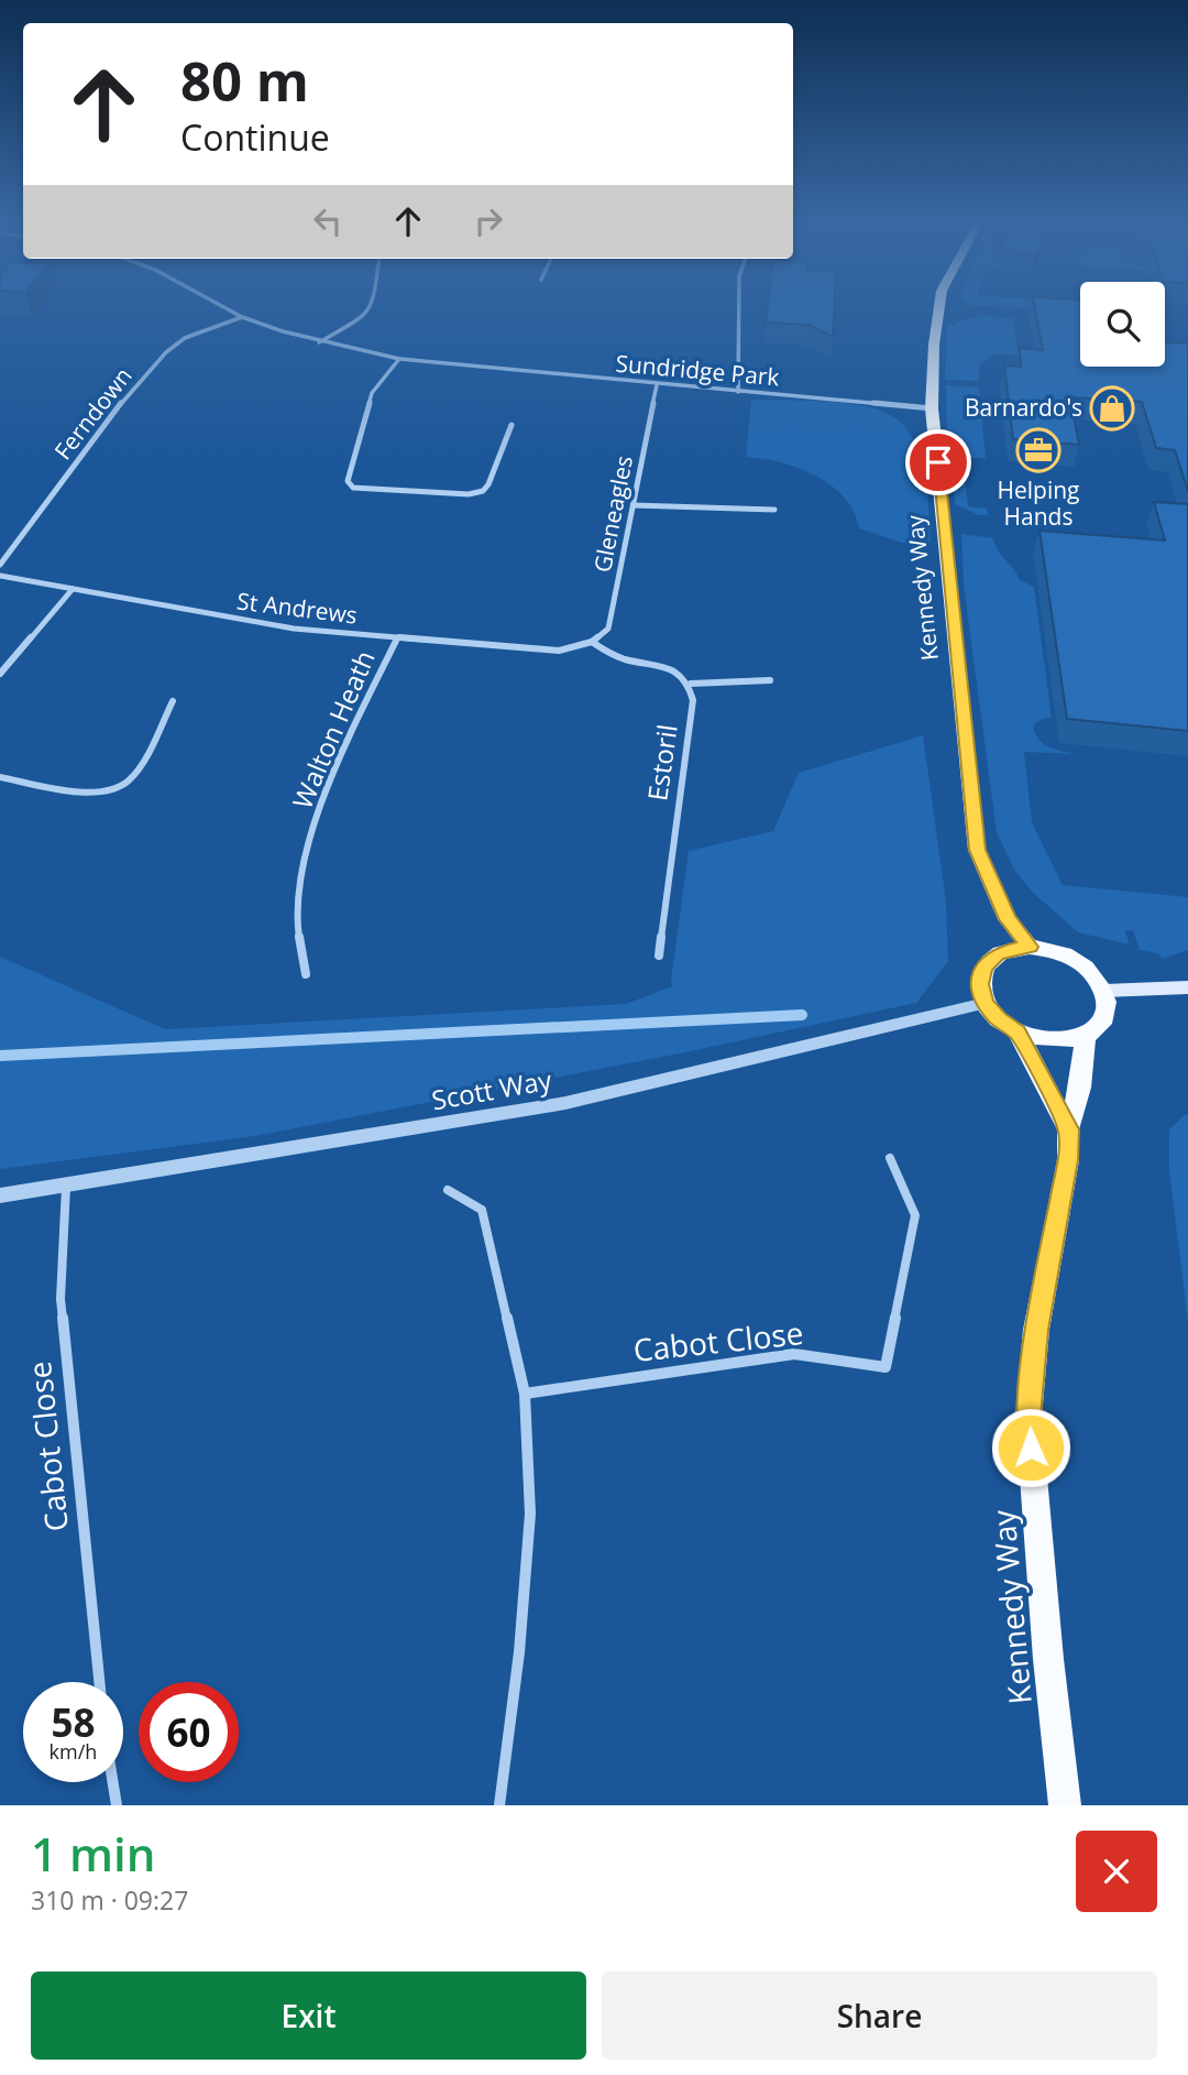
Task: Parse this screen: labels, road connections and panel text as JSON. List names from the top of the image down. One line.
{"streets":{"main road":["Kennedy Way"],"street":["Sundridge Park","Ferndown","Gleneagles","St Andrews","Walton Heath","Estoril","Scott Way","Cabot Close"]},"crossings":[["Sundridge Park","Ferndown"],["Sundridge Park","Gleneagles"],["Sundridge Park","Kennedy Way"],["Gleneagles","St Andrews"],["Kennedy Way","Scott Way"],["St Andrews","Walton Heath"],["Scott Way","Cabot Close"]],"places":{"shop":["Barnardo's"],"office":["Helping Hands"]},"page":{"turn":["80 m","Continue"],"speed":"58 km/h","limit":"60","heading":["1 min","310 m · 09:27"],"buttons":["Exit","Share"]}}
